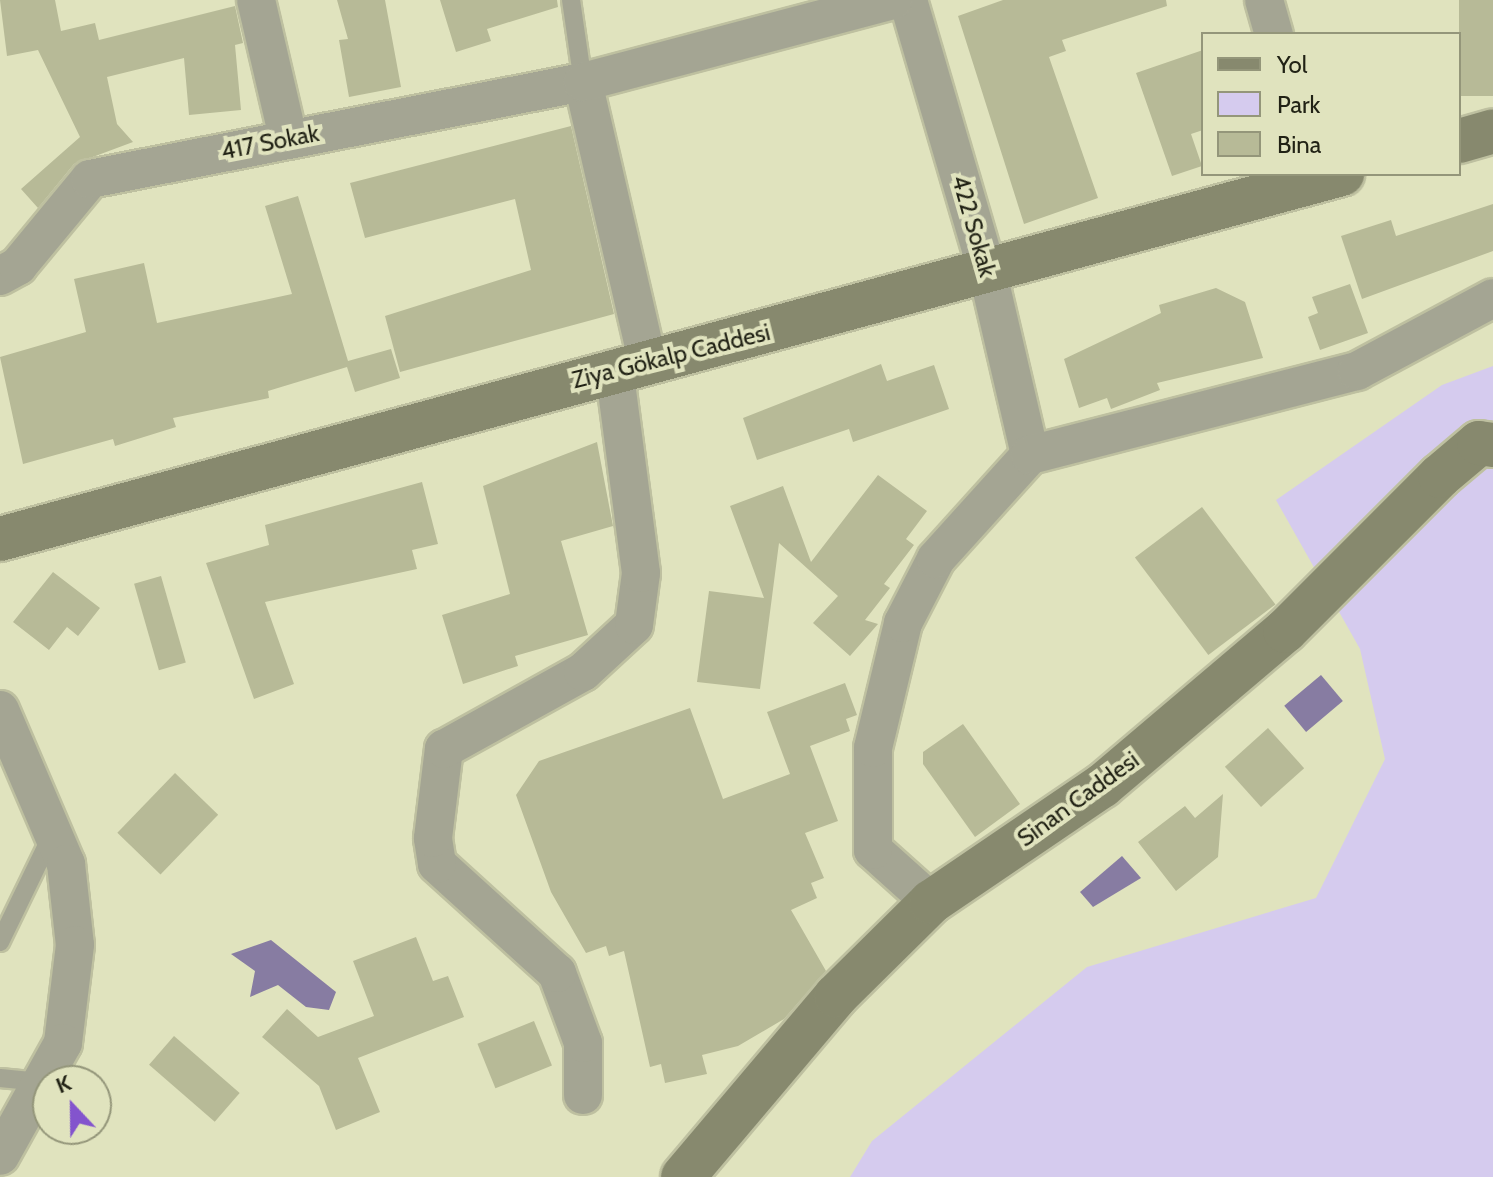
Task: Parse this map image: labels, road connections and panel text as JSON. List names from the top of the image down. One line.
{"streets":{"street":["417 Sokak","422 Sokak","Ziya Gökalp Caddesi","Sinan Caddesi"]},"crossings":[["422 Sokak","Ziya Gökalp Caddesi"]],"legend":["Yol","Park","Bina"],"north":"top"}
